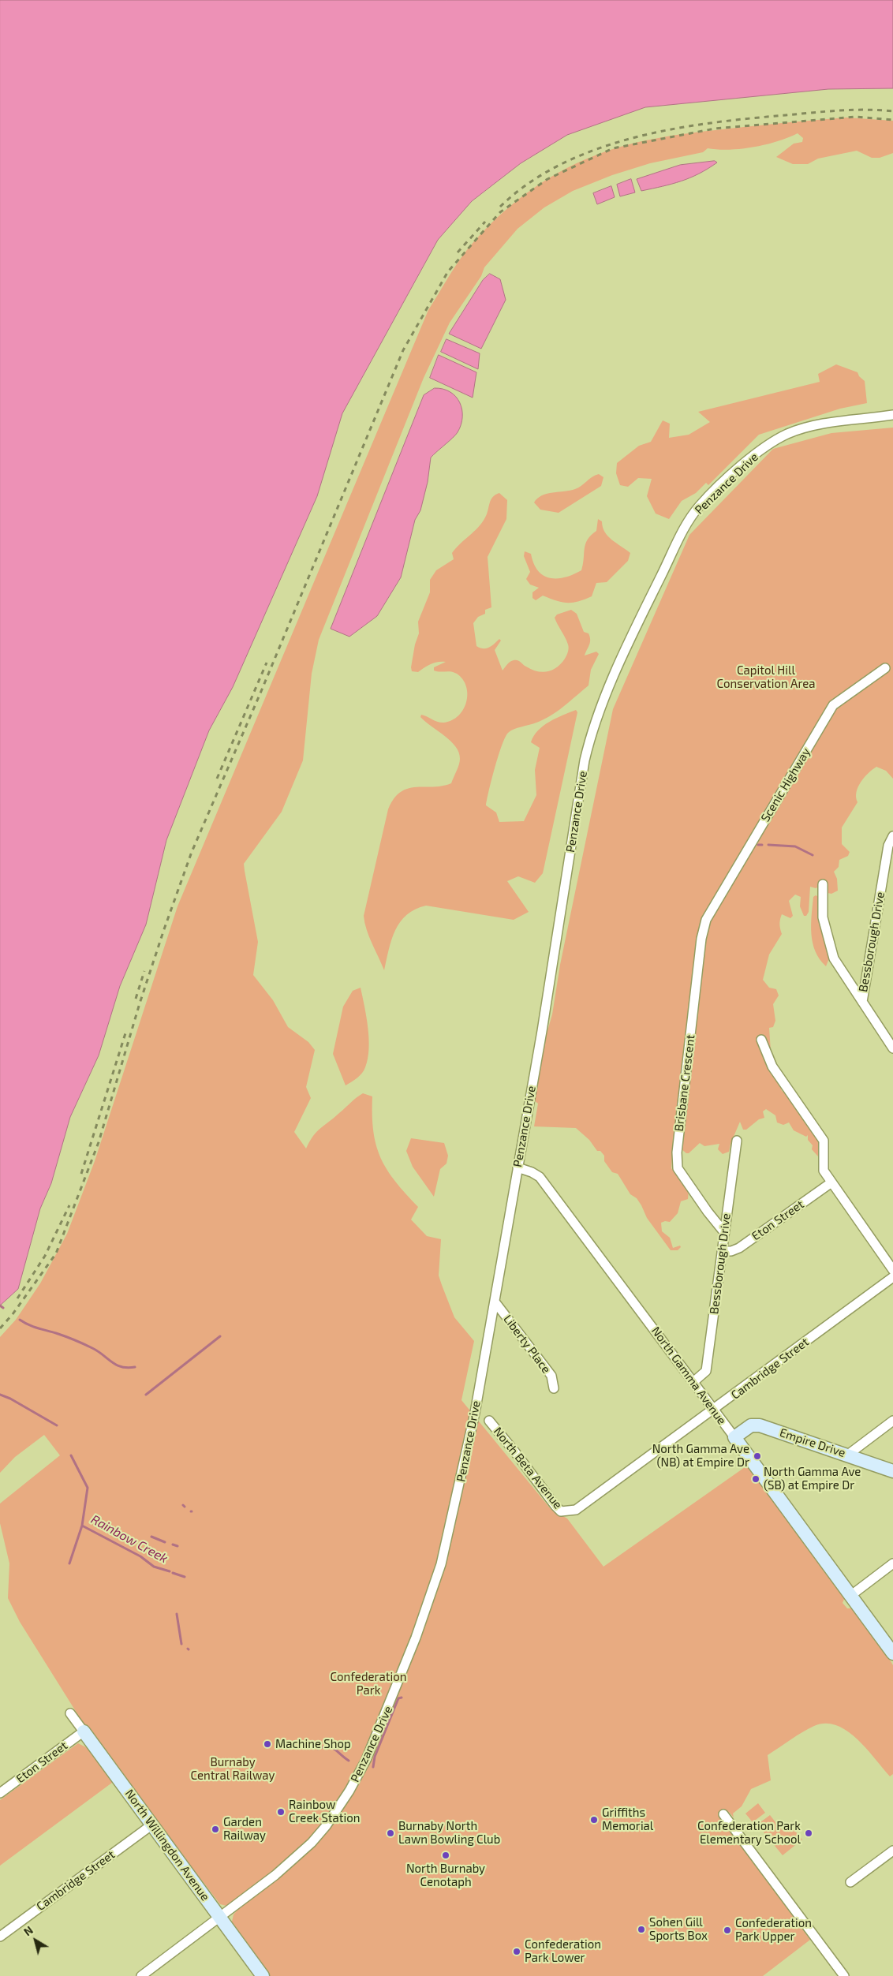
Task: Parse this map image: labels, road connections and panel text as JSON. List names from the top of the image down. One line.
{"streets":{"street":["Penzance Drive","Scenic Highway","Bessborough Drive","Brisbane Crescent","Eton Street","Liberty Place","Cambridge Street","North Gamma Avenue","Empire Drive","North Beta Avenue","North Willingdon Avenue"]},"crossings":[["Penzance Drive","Liberty Place"],["Penzance Drive","North Gamma Avenue"],["Penzance Drive","North Willingdon Avenue"],["Scenic Highway","Brisbane Crescent"],["Bessborough Drive","Brisbane Crescent"],["Bessborough Drive","Eton Street"],["Bessborough Drive","North Gamma Avenue"],["Eton Street","North Willingdon Avenue"],["Cambridge Street","North Gamma Avenue"],["Cambridge Street","North Beta Avenue"],["Cambridge Street","North Willingdon Avenue"],["North Gamma Avenue","Empire Drive"]],"water":["Rainbow Creek"],"parks":["Capitol Hill Conservation Area","Confederation Park","Burnaby Central Railway"],"places":["North Gamma Ave (NB) at Empire Dr","North Gamma Ave (SB) at Empire Dr","Machine Shop","Rainbow Creek Station","Griffiths Memorial","Garden Railway","Burnaby North Lawn Bowling Club","Confederation Park Elementary School","North Burnaby Cenotaph","Sohen Gill Sports Box","Confederation Park Upper","Confederation Park Lower"],"north":"top left"}
